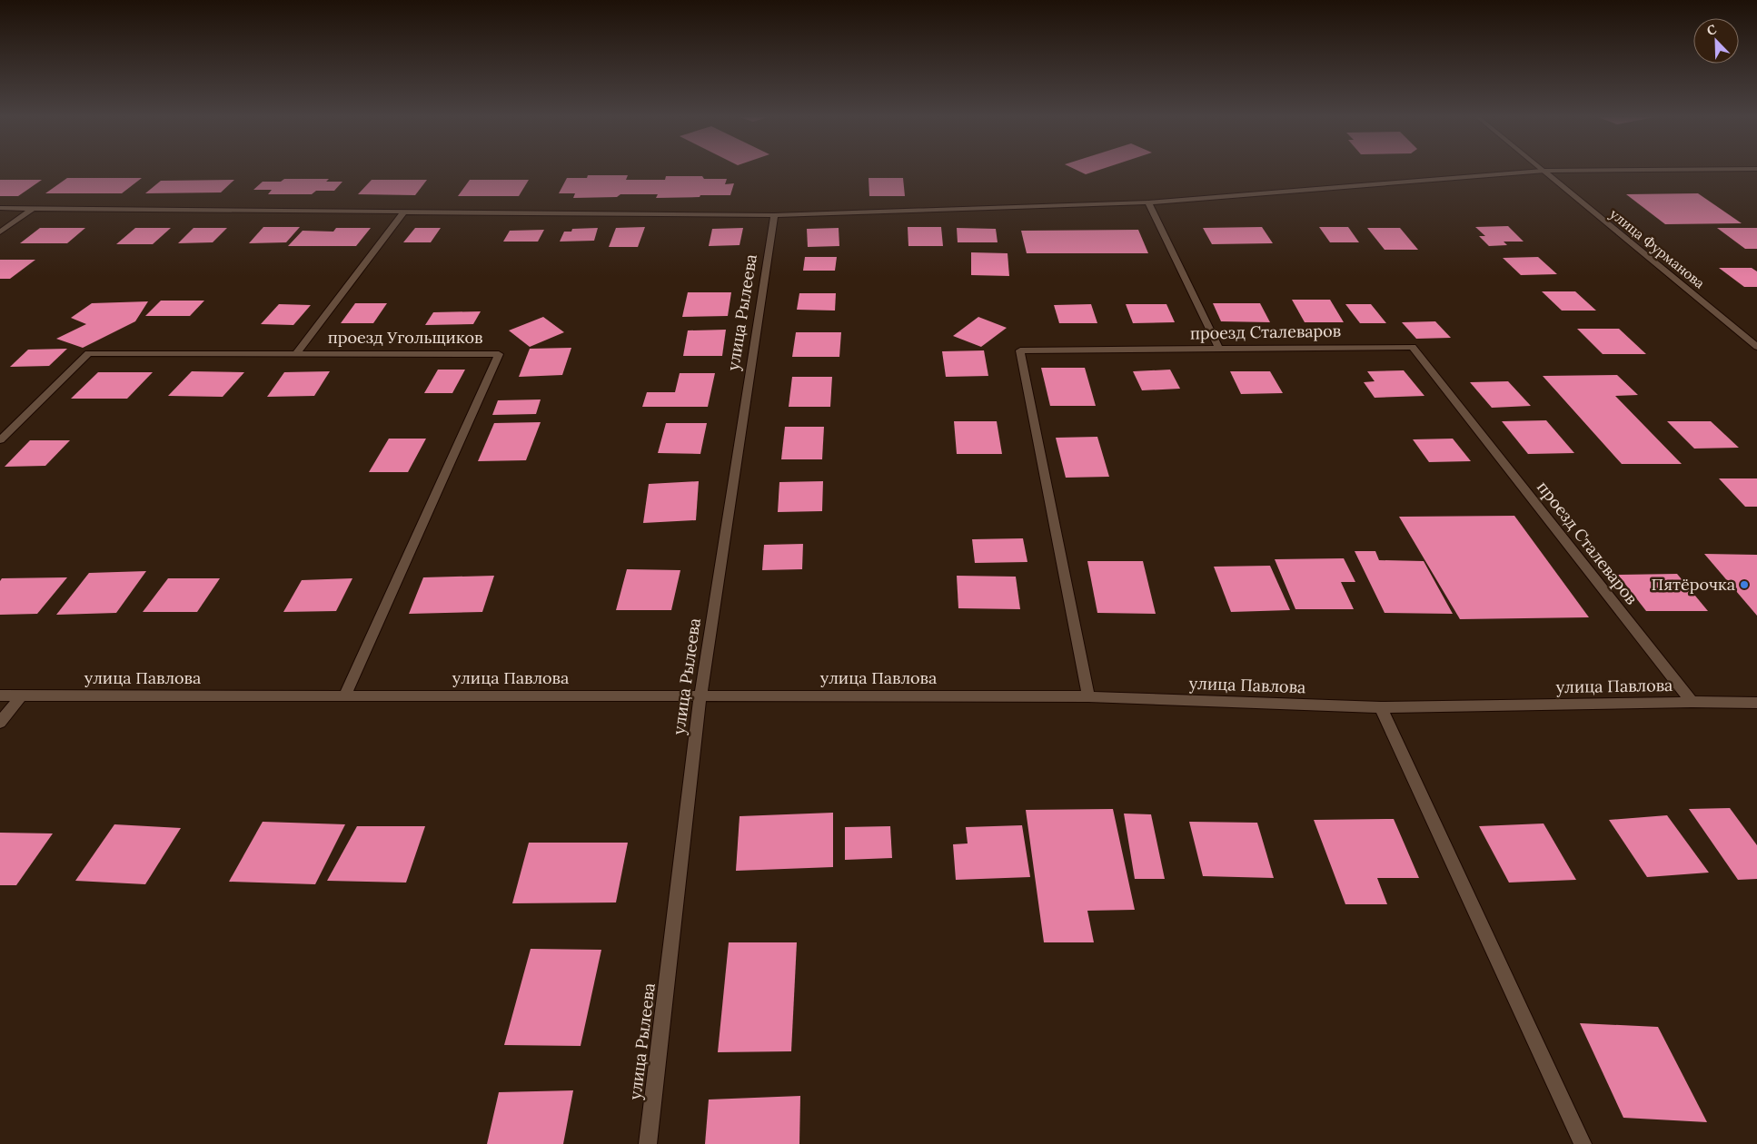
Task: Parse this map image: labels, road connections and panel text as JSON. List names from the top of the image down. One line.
{"streets":{"street":["улица Фурманова","улица Рылеева","проезд Сталеваров","проезд Угольщиков","улица Павлова"]},"crossings":[["улица Рылеева","улица Павлова"],["проезд Сталеваров","улица Павлова"],["проезд Угольщиков","улица Павлова"]],"places":["Пятёрочка"],"north":"top left"}
